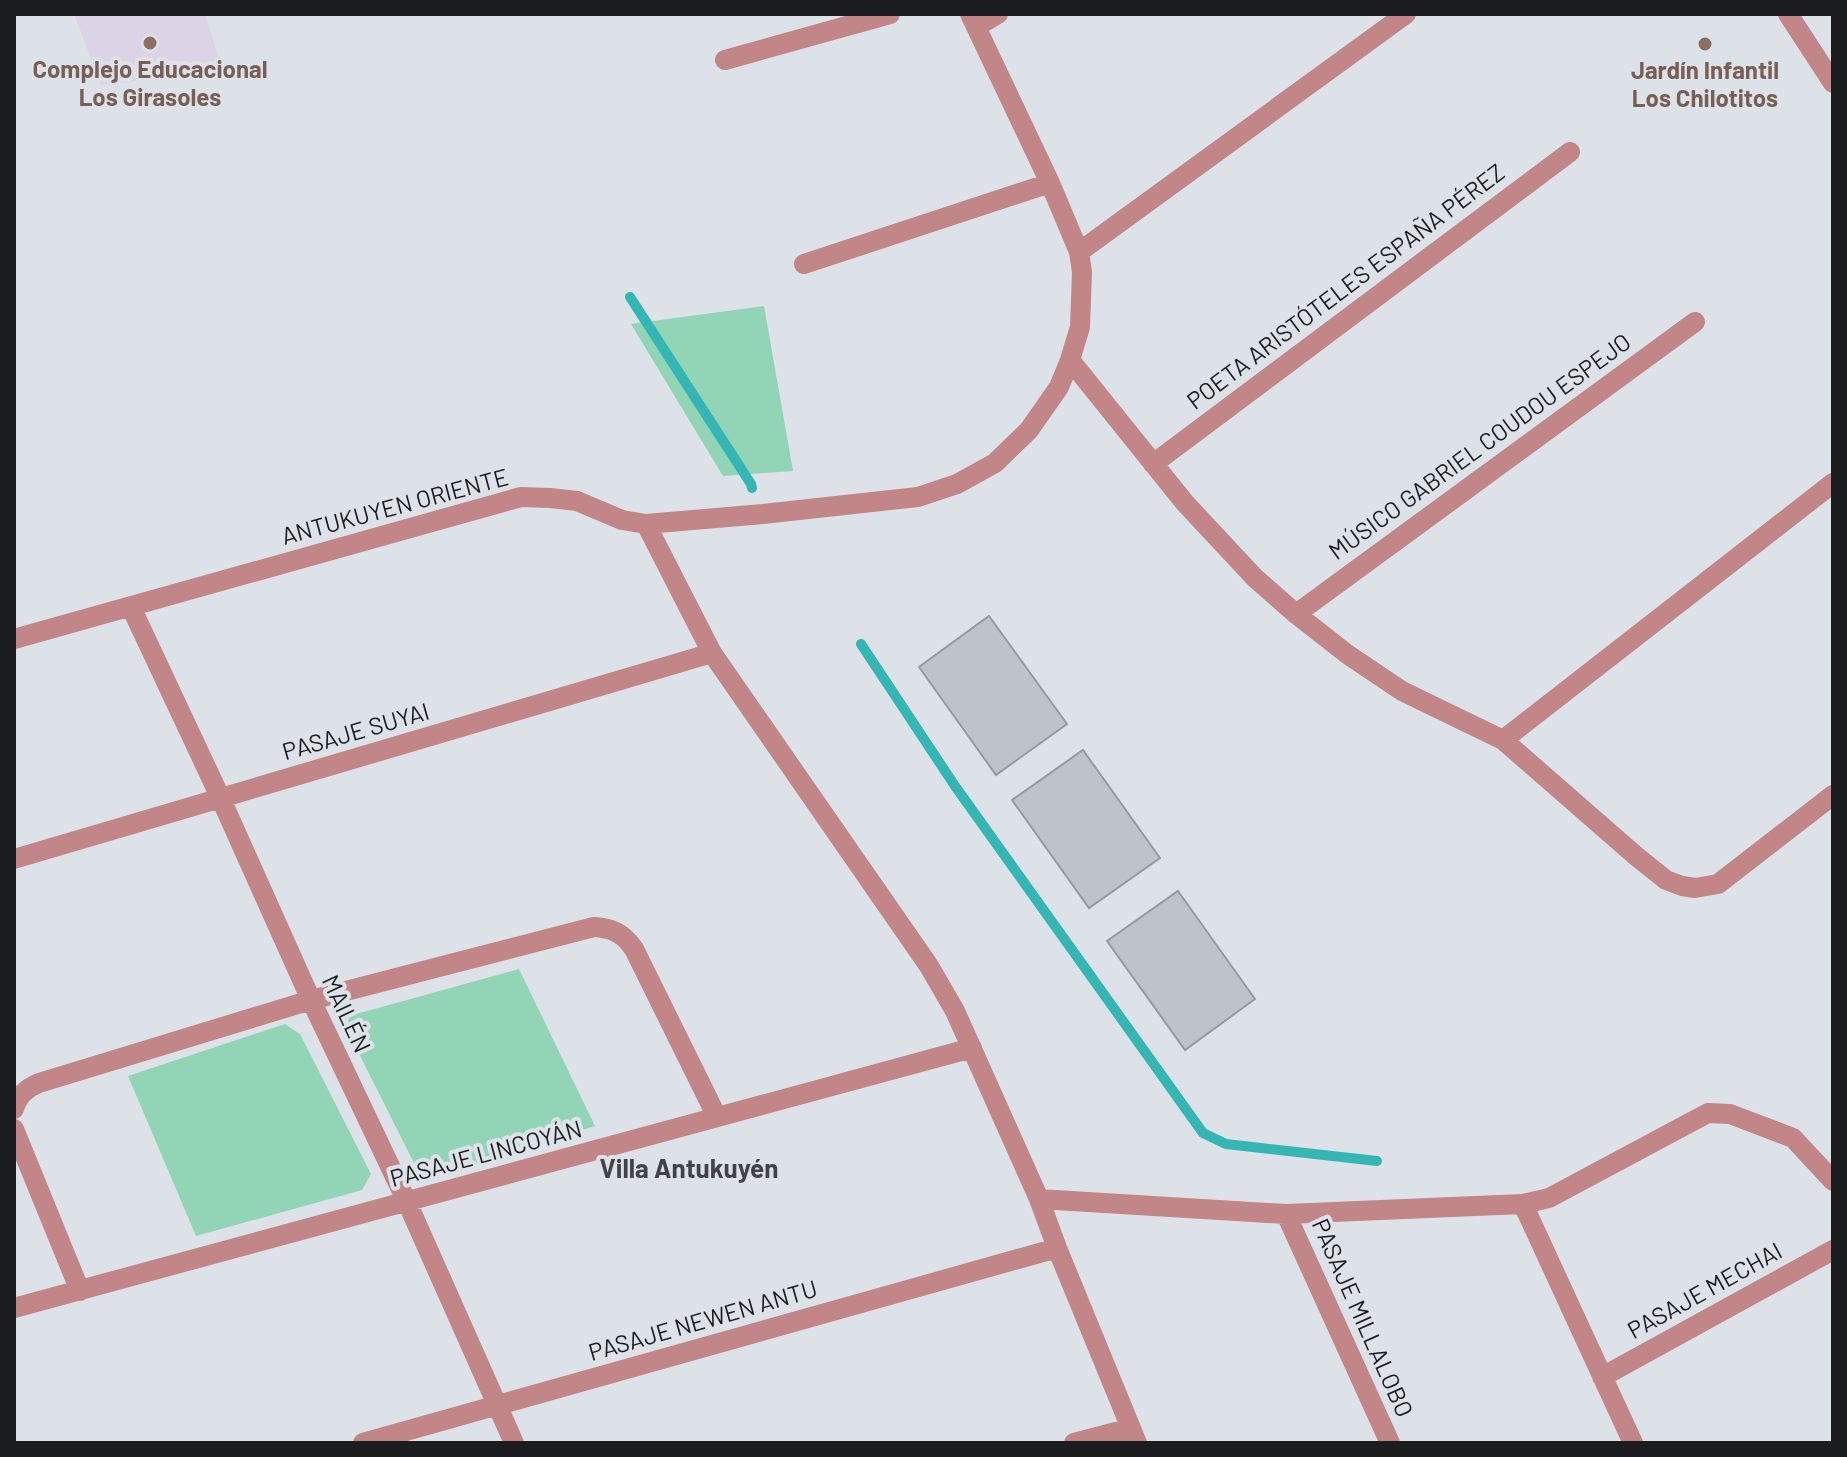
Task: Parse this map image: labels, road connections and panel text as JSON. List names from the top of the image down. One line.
{"streets":{"street":["POETA ARISTÓTELES ESPAÑA PÉREZ","MÚSICO GABRIEL COUDOU ESPEJO","ANTUKUYEN ORIENTE","PASAJE SUYAI","MAILÉN","PASAJE LINCOYÁN","PASAJE MECHAI","PASAJE MILLALOBO","PASAJE NEWEN ANTU"]},"crossings":[["ANTUKUYEN ORIENTE","MAILÉN"],["PASAJE SUYAI","MAILÉN"],["MAILÉN","PASAJE LINCOYÁN"],["MAILÉN","PASAJE NEWEN ANTU"]],"districts":["Villa Antukuyén"],"places":["Complejo Educacional Los Girasoles","Jardín Infantil Los Chilotitos"]}
